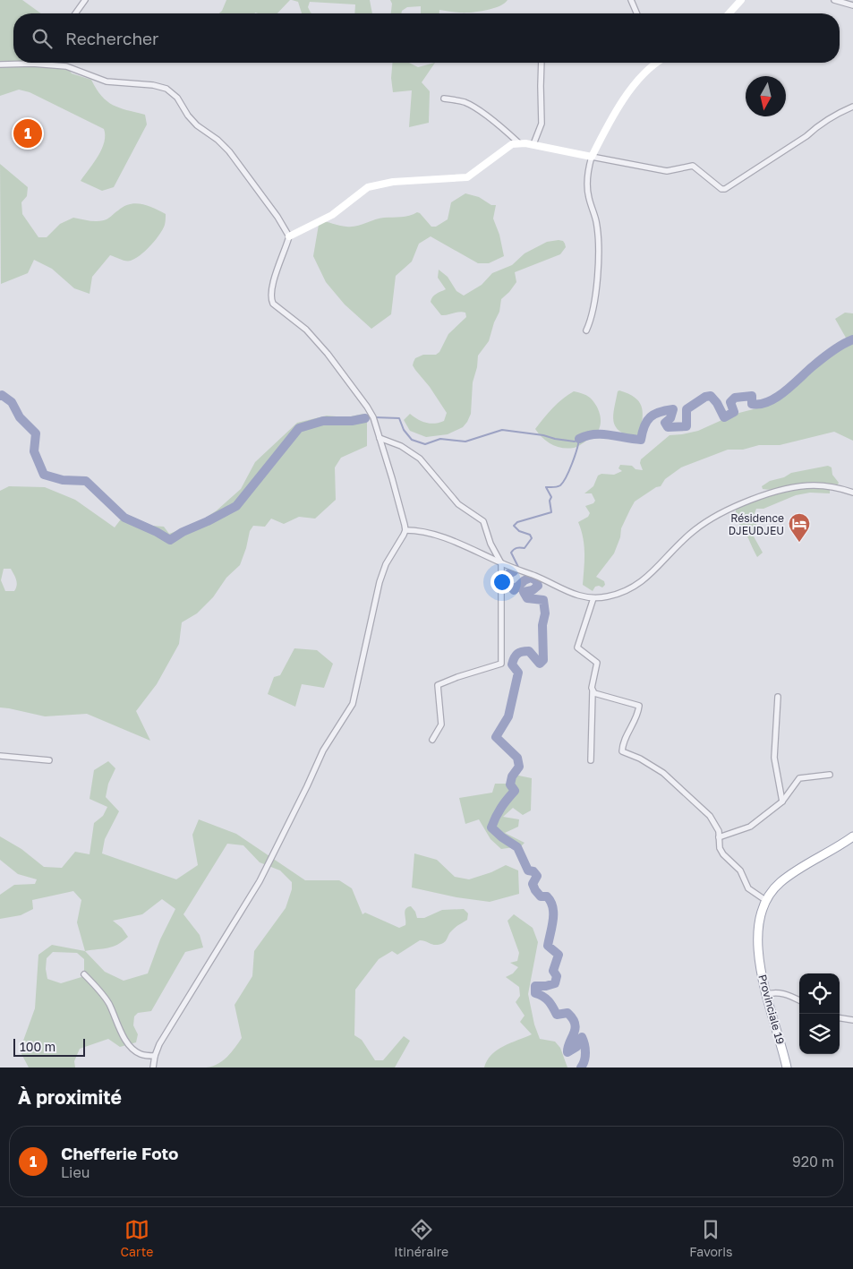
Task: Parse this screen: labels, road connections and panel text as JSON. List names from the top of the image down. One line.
{"streets":{"main road":["Provinciale 19"]},"places":{"hotel":["Résidence DJEUDJEU"]},"scale_bar":"100 m","north":"bottom","page":{"search":"Rechercher","pins":"1","scale":"100 m","heading":"À proximité","list":[{"mark":"1","name":"Chefferie Foto","note":"Lieu","value":"920 m"}],"nav":["Carte","Itinéraire","Favoris"]}}
